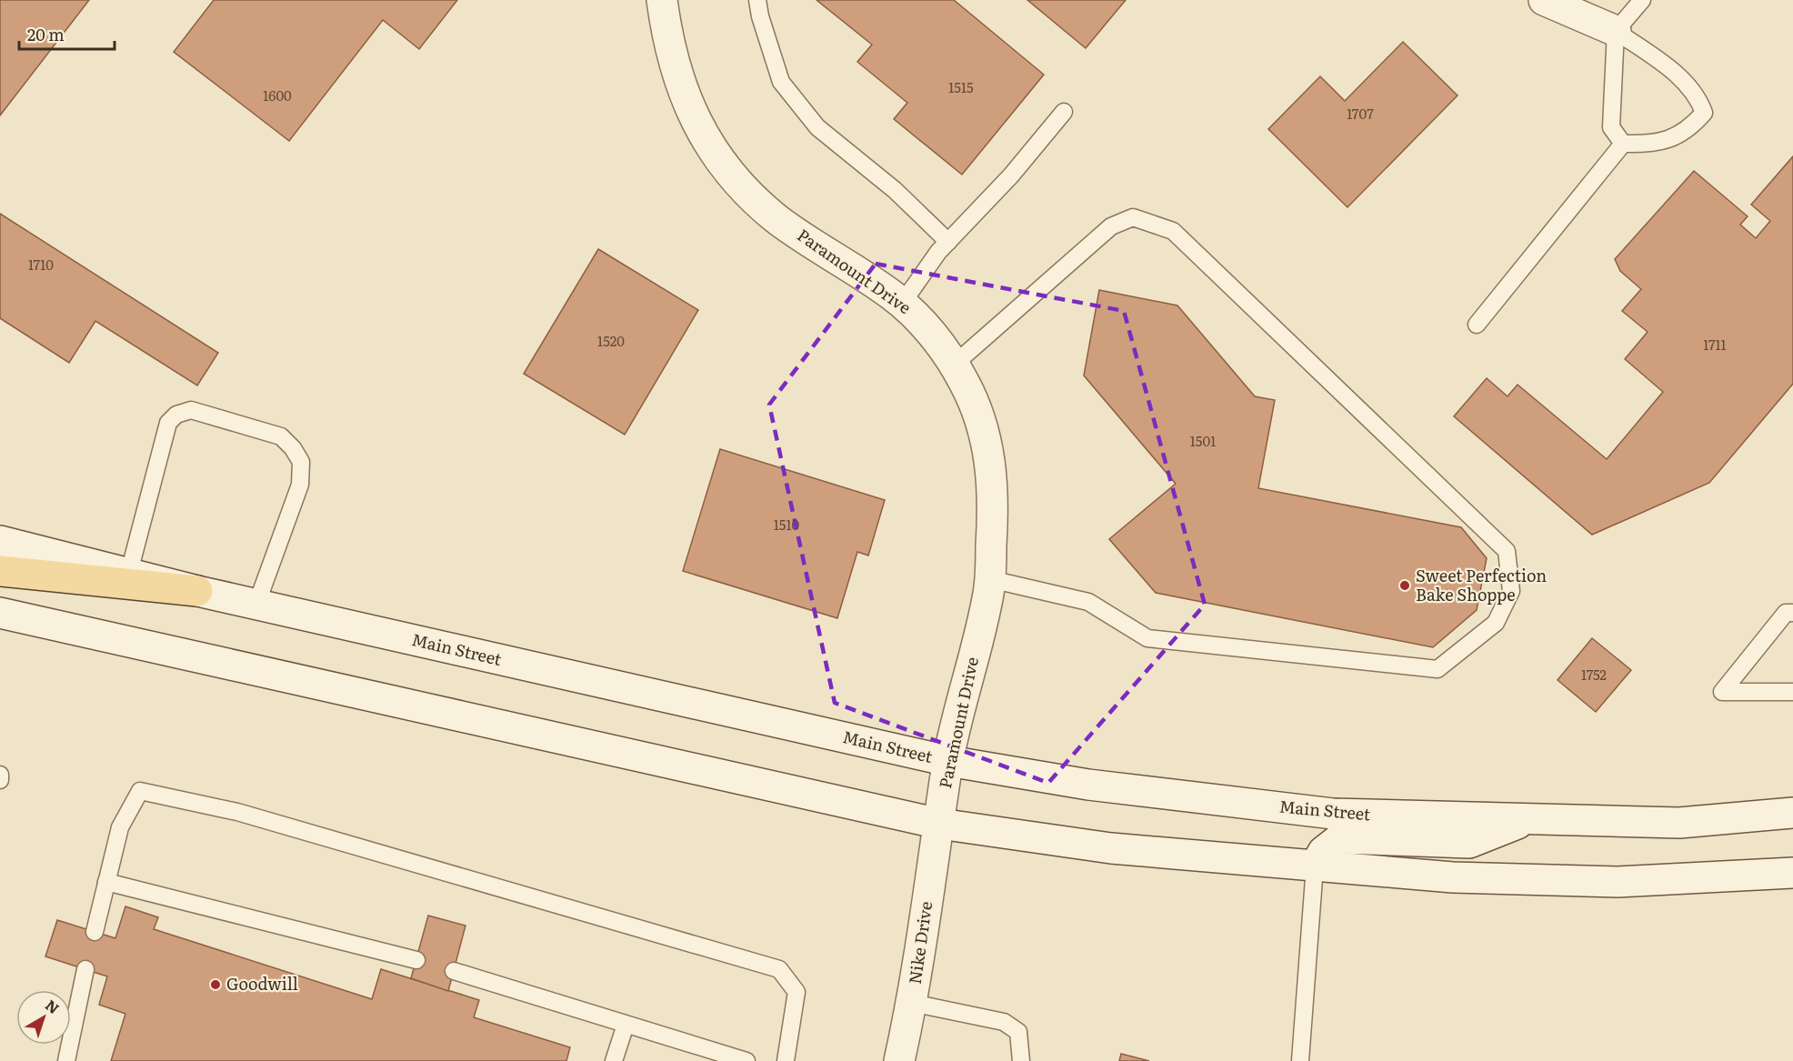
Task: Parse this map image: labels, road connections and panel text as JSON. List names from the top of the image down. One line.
{"streets":{"main road":["Paramount Drive","Main Street","Nike Drive"]},"crossings":[["Paramount Drive","Main Street"],["Paramount Drive","Nike Drive"]],"places":["Sweet Perfection Bake Shoppe","Goodwill"],"house_numbers":["1515","1600","1707","1710","1520","1711","1501","1510","1752"],"scale_bar":"20 m","north":"top right"}
